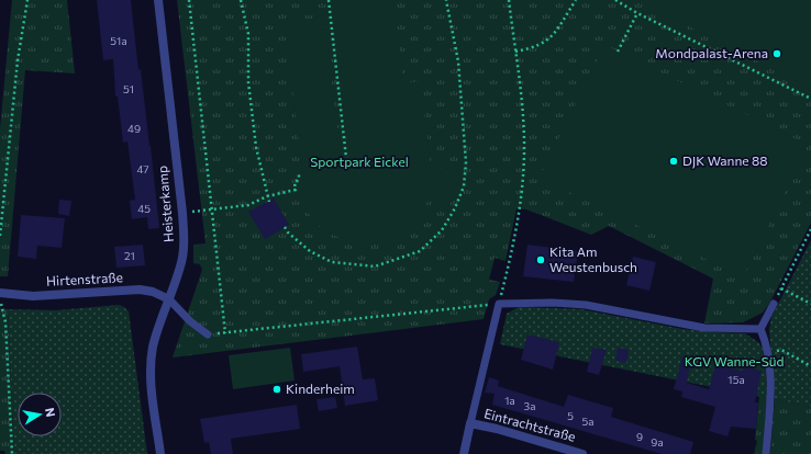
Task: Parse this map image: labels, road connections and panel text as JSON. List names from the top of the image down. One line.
{"streets":{"street":["Heisterkamp","Hirtenstraße","Eintrachtstraße"]},"crossings":[["Heisterkamp","Hirtenstraße"]],"parks":["Sportpark Eickel","KGV Wanne-Süd"],"places":["Mondpalast-Arena","DJK Wanne 88","Kita Am Weustenbusch","Kinderheim"],"house_numbers":["51a","51","49","47","45","21","15a","1a","3a","5","5a","9","9a"],"north":"right"}
